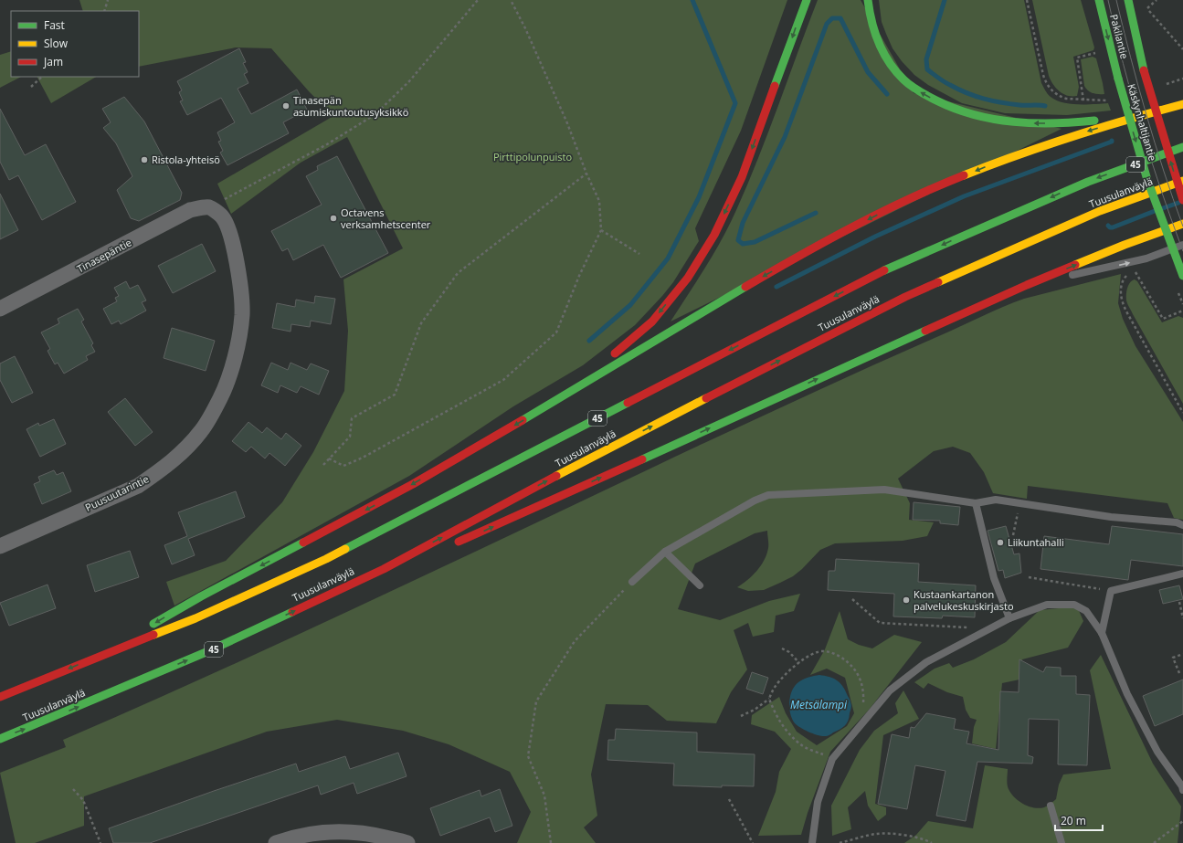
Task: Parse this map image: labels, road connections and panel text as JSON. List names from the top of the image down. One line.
{"streets":{"main road":["Pakilantie","Käskynhaltijantie","45","Tuusulanväylä"],"street":["Tinasepäntie","Puusuutarintie"]},"crossings":[["Pakilantie","Käskynhaltijantie"],["Tinasepäntie","Puusuutarintie"]],"water":["Metsälampi"],"parks":["Pirttipolunpuisto"],"places":["Tinasepän asumiskuntoutusyksikkö","Ristola-yhteisö","Octavens verksamhetscenter","Liikuntahalli","Kustaankartanon palvelukeskuskirjasto"],"legend":["Fast","Slow","Jam"],"scale_bar":"20 m"}
